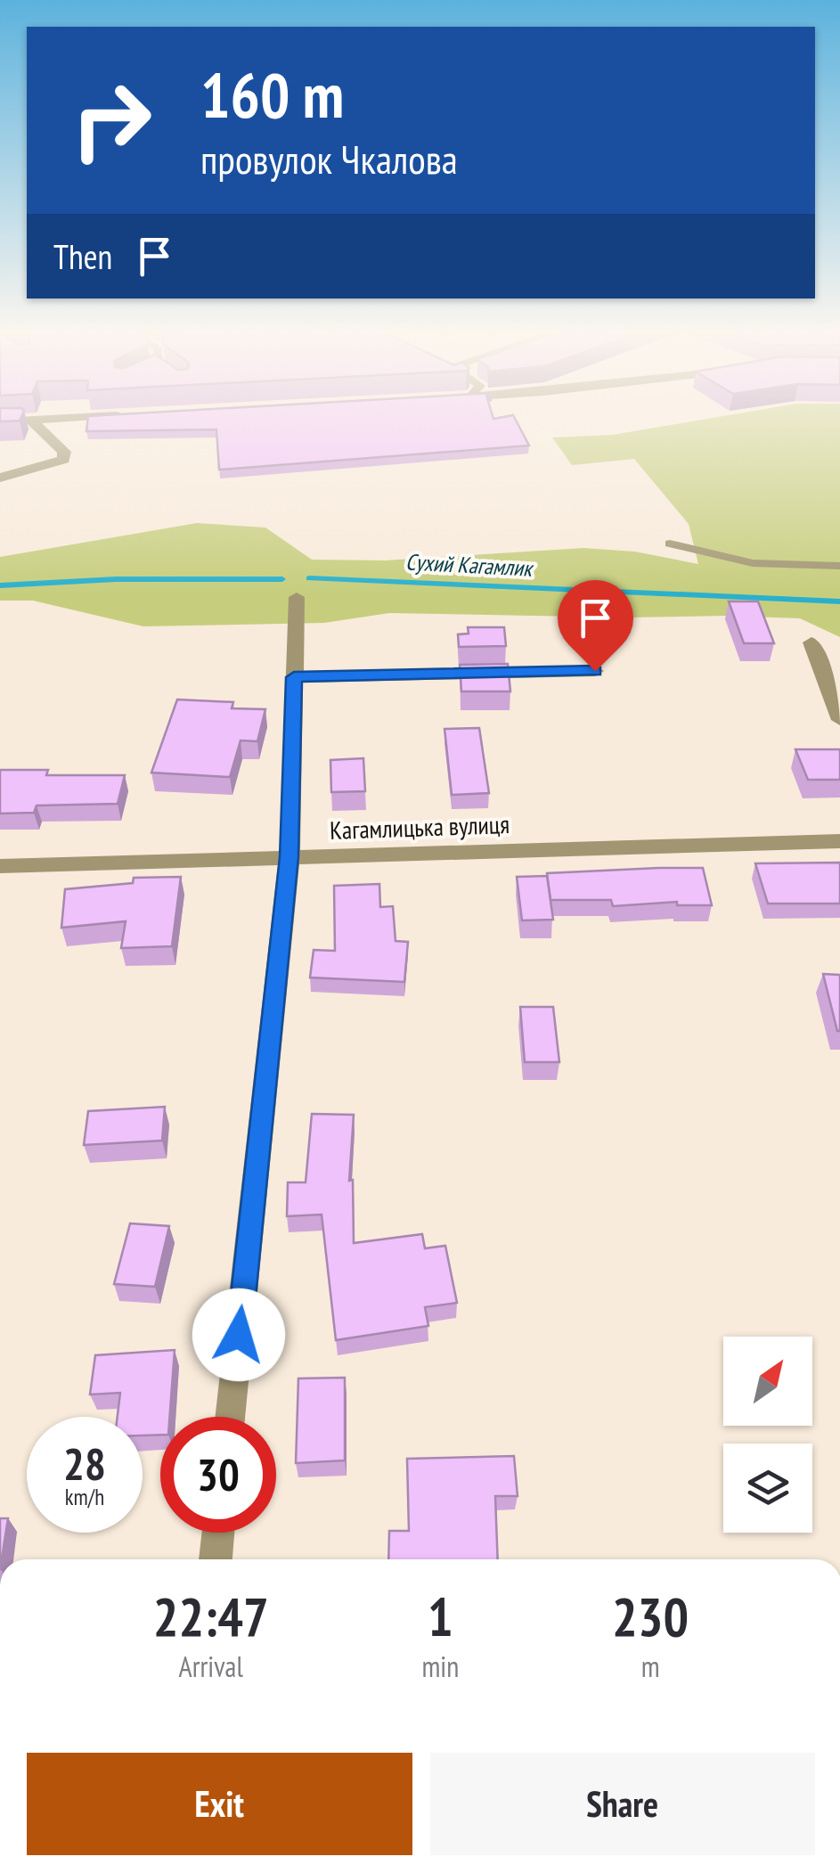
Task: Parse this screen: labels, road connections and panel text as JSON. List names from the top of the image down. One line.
{"streets":{"street":["Кагамлицька вулиця"]},"water":["Сухий Кагамлик"],"north":"top right","page":{"turn":["160 m","провулок Чкалова"],"then":"Then","speed":"28 km/h","limit":"30","eta":["22:47","Arrival","1","min","230","m"],"buttons":["Exit","Share"]}}
